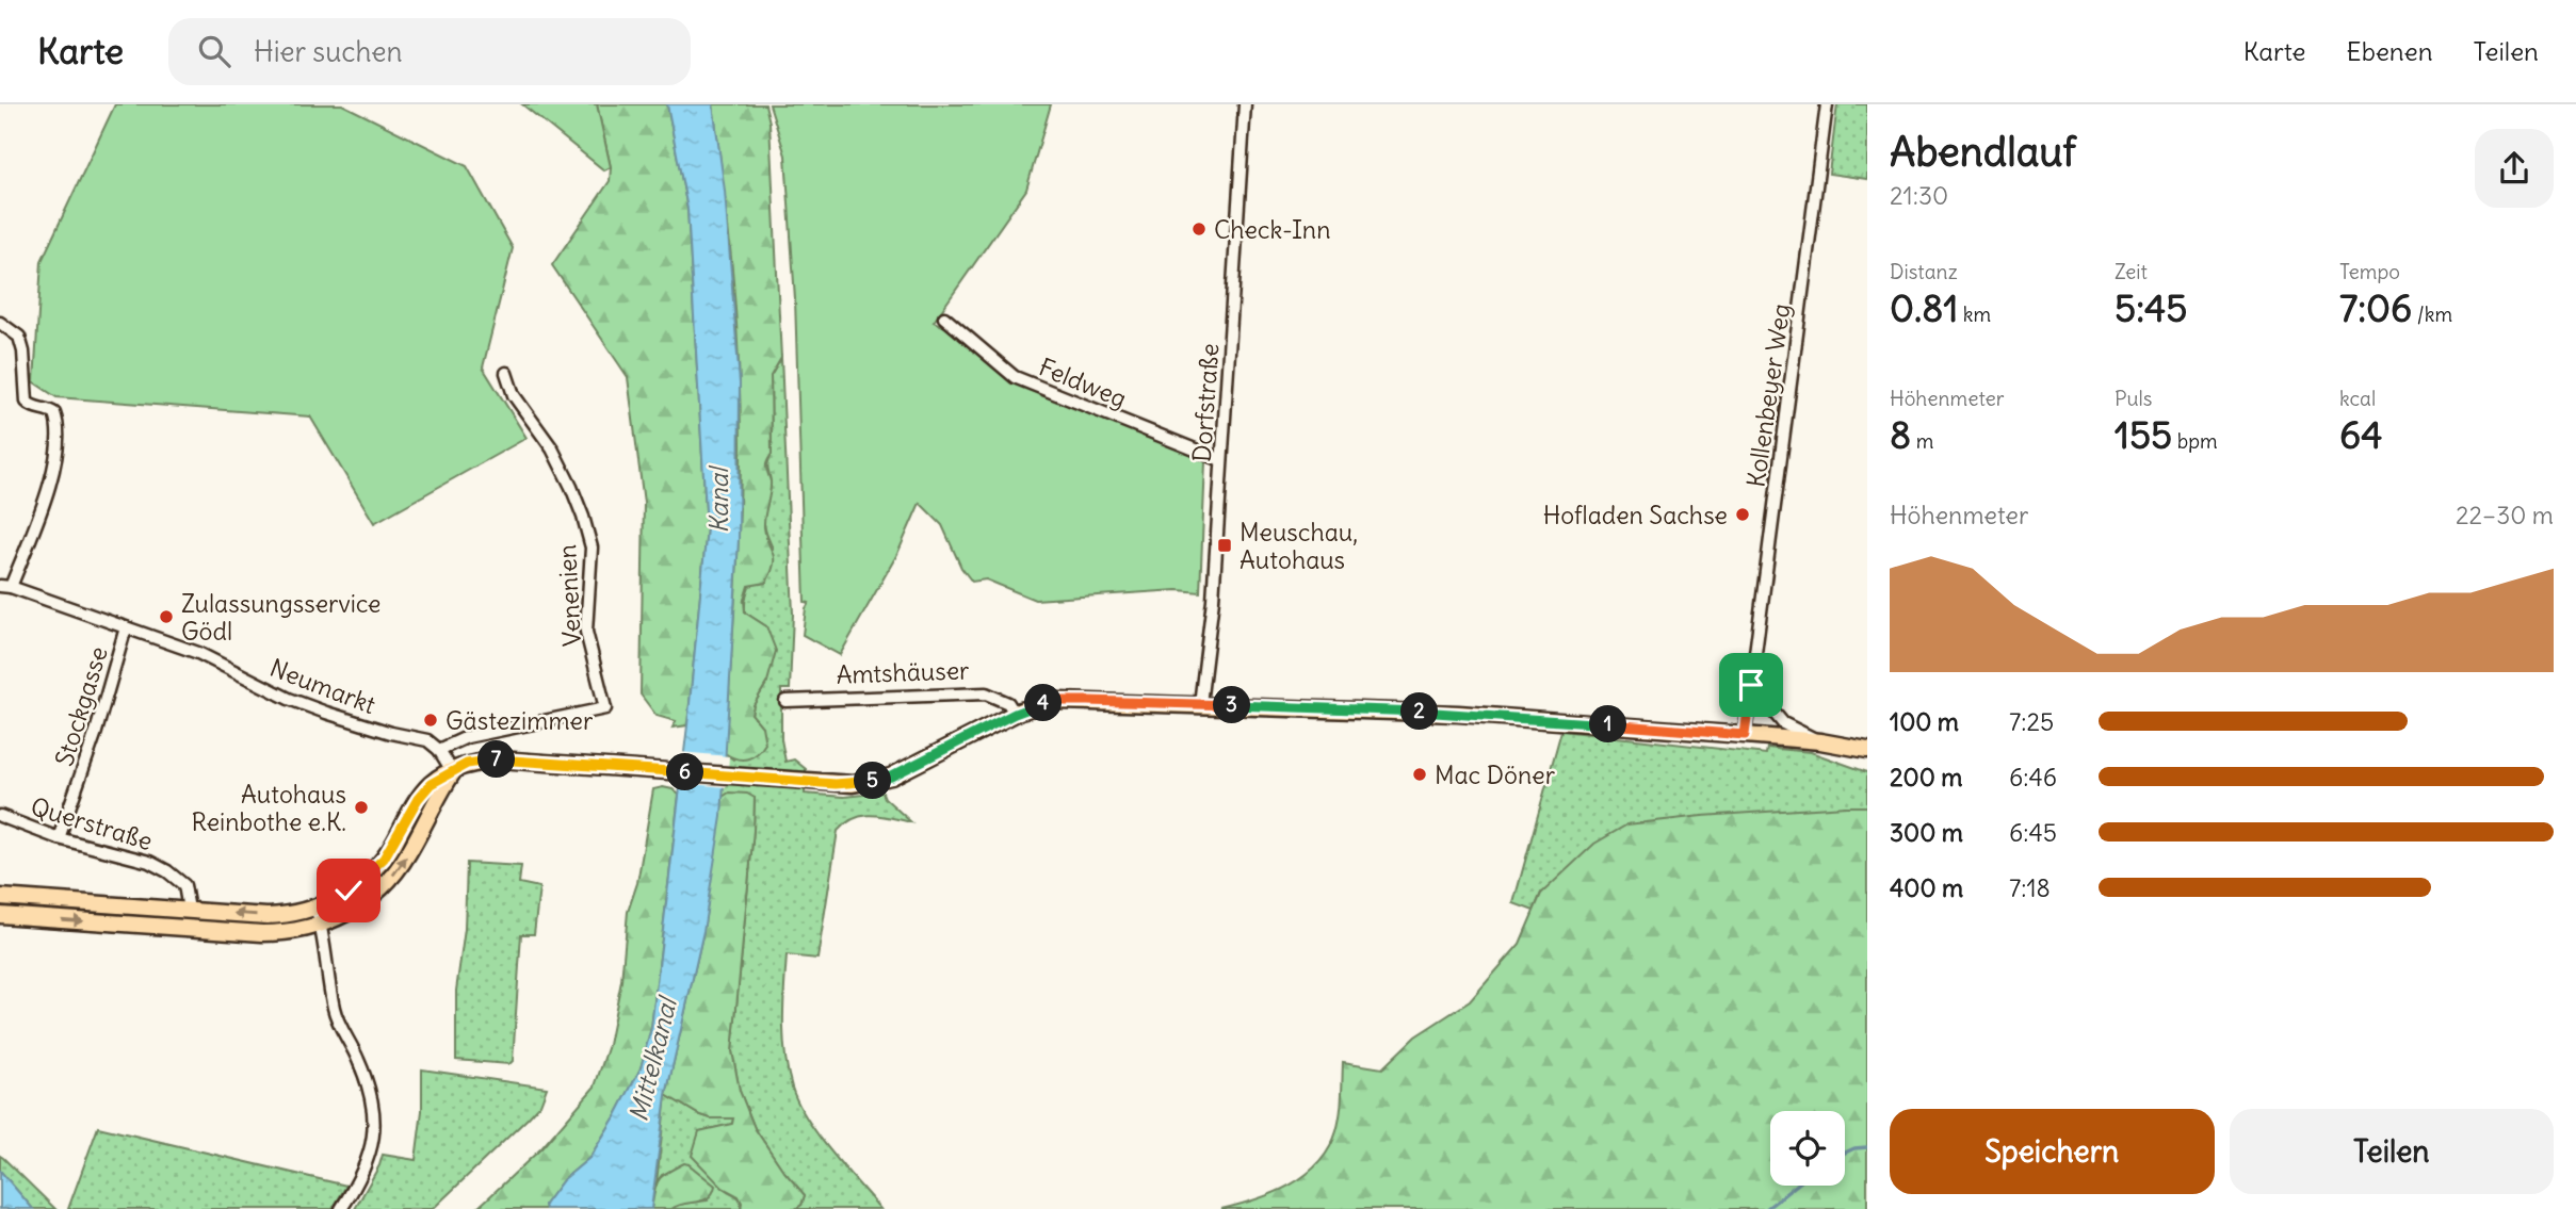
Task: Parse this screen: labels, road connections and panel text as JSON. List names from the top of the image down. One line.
{"streets":{"street":["Feldweg","Kollenbeyer Weg","Dorfstraße","Venenien","Amtshäuser","Neumarkt","Stockgasse","Querstraße"]},"crossings":[["Feldweg","Dorfstraße"],["Venenien","Neumarkt"],["Neumarkt","Stockgasse"],["Stockgasse","Querstraße"]],"water":["Kanal","Mittelkanal"],"places":{"other":["Check-Inn","Hofladen Sachse","Zulassungsservice Gödl","Gästezimmer","Mac Döner","Autohaus Reinbothe e.K."],"transit":["Meuschau, Autohaus"]},"page":{"header":"Karte","search":"Hier suchen","nav":["Karte","Ebenen","Teilen"],"heading":["Abendlauf","21:30"],"stats":[["Distanz","0.81 km"],["Zeit","5:45"],["Tempo","7:06 /km"],["Höhenmeter","8 m"],["Puls","155 bpm"],["kcal","64"]],"chart":["Höhenmeter","22–30 m"],"pins":["4","3","2","1","7","6","5"],"list":[{"name":"100 m","note":"7:25"},{"name":"200 m","note":"6:46"},{"name":"300 m","note":"6:45"},{"name":"400 m","note":"7:18"}],"buttons":["Speichern","Teilen"]}}
